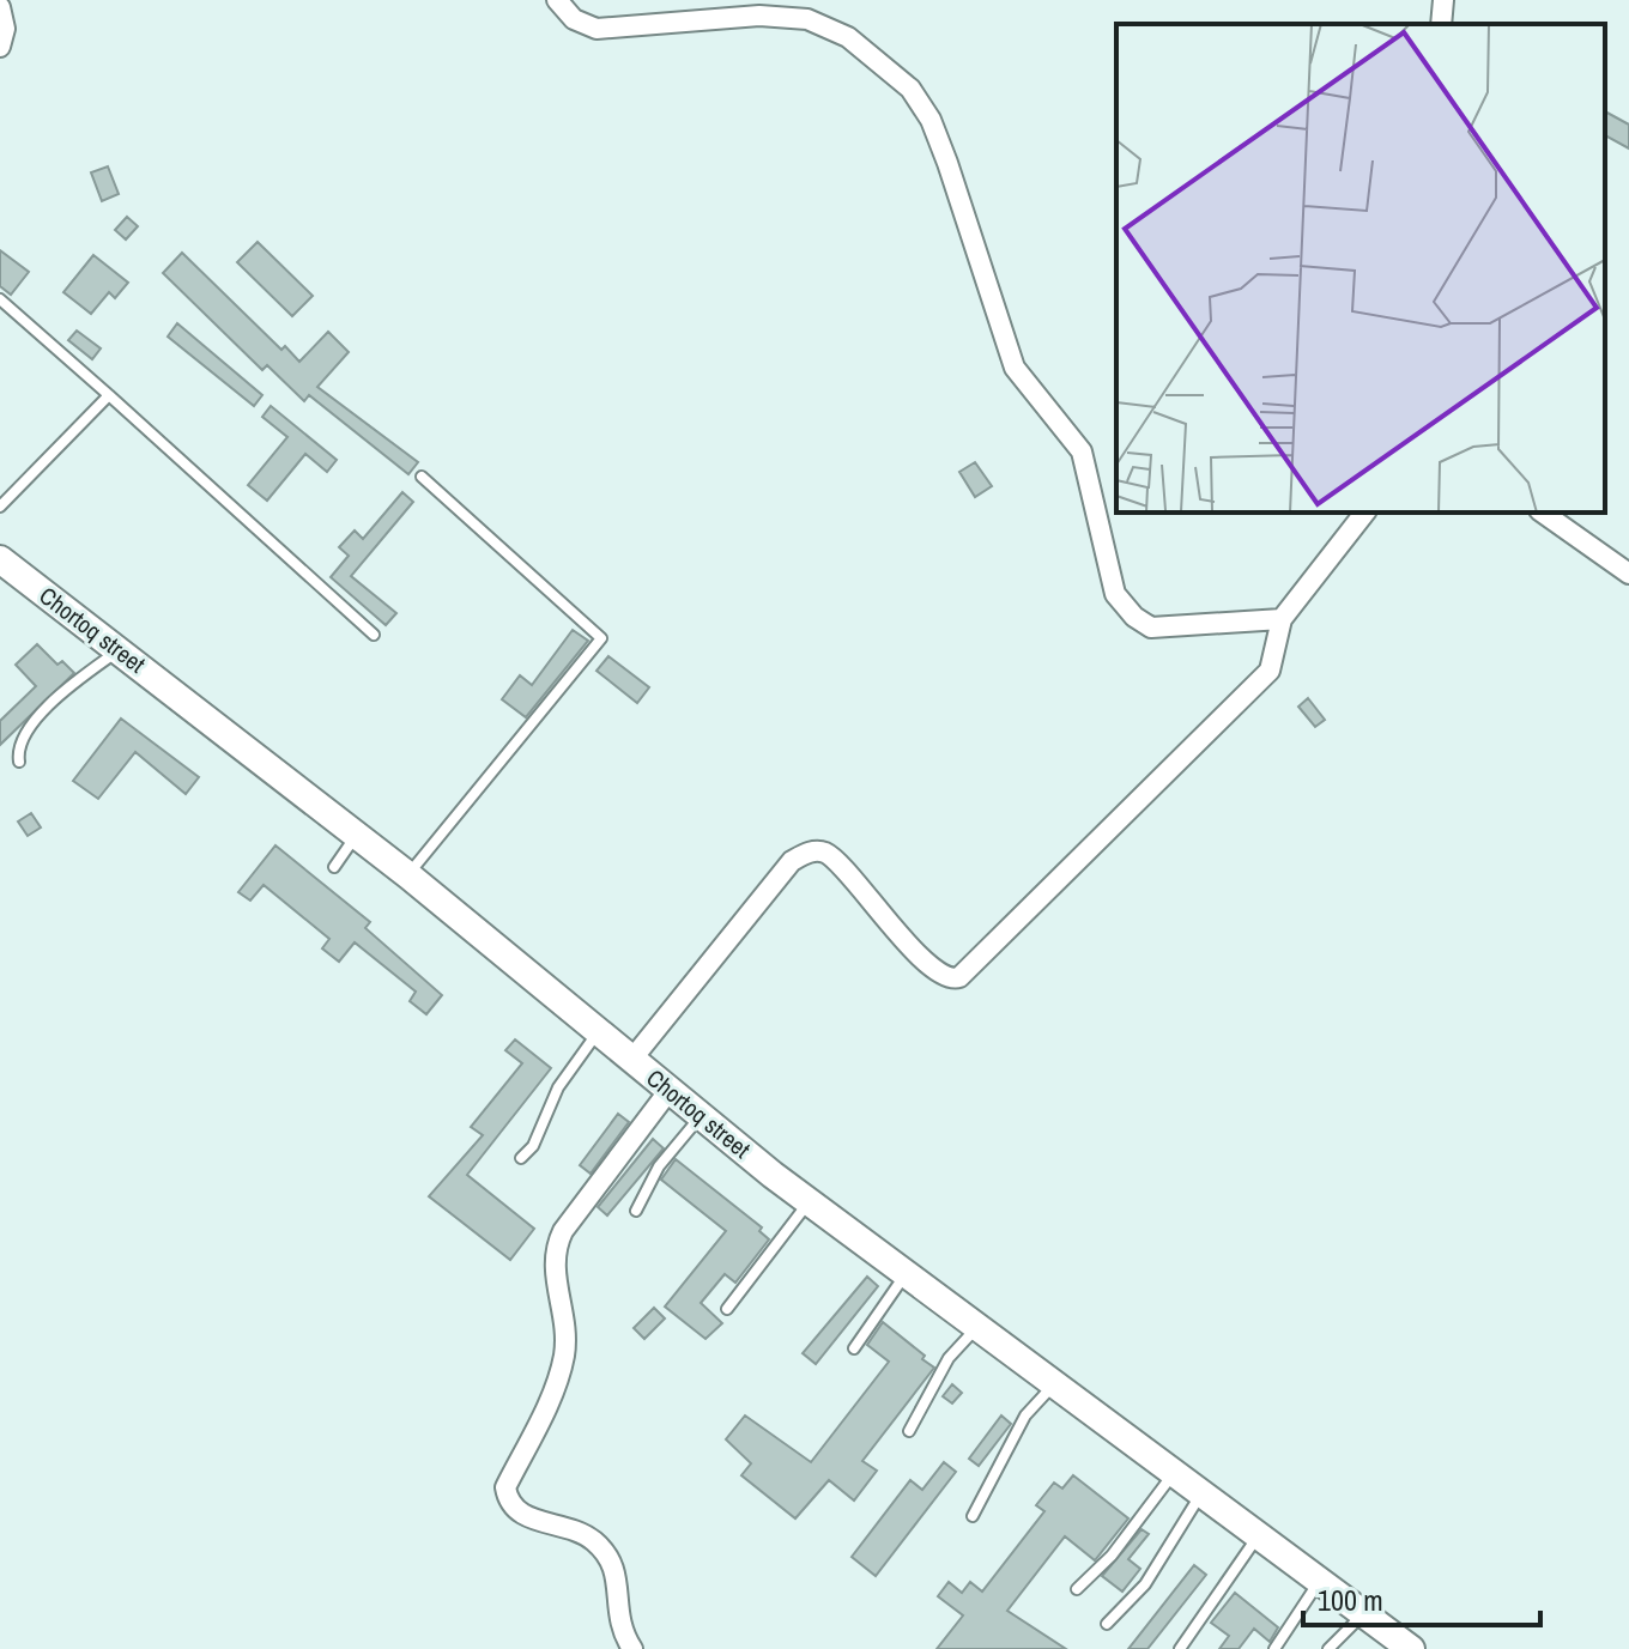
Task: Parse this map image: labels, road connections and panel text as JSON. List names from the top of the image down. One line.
{"streets":{"main road":["Chortoq street"]},"scale_bar":"100 m"}
